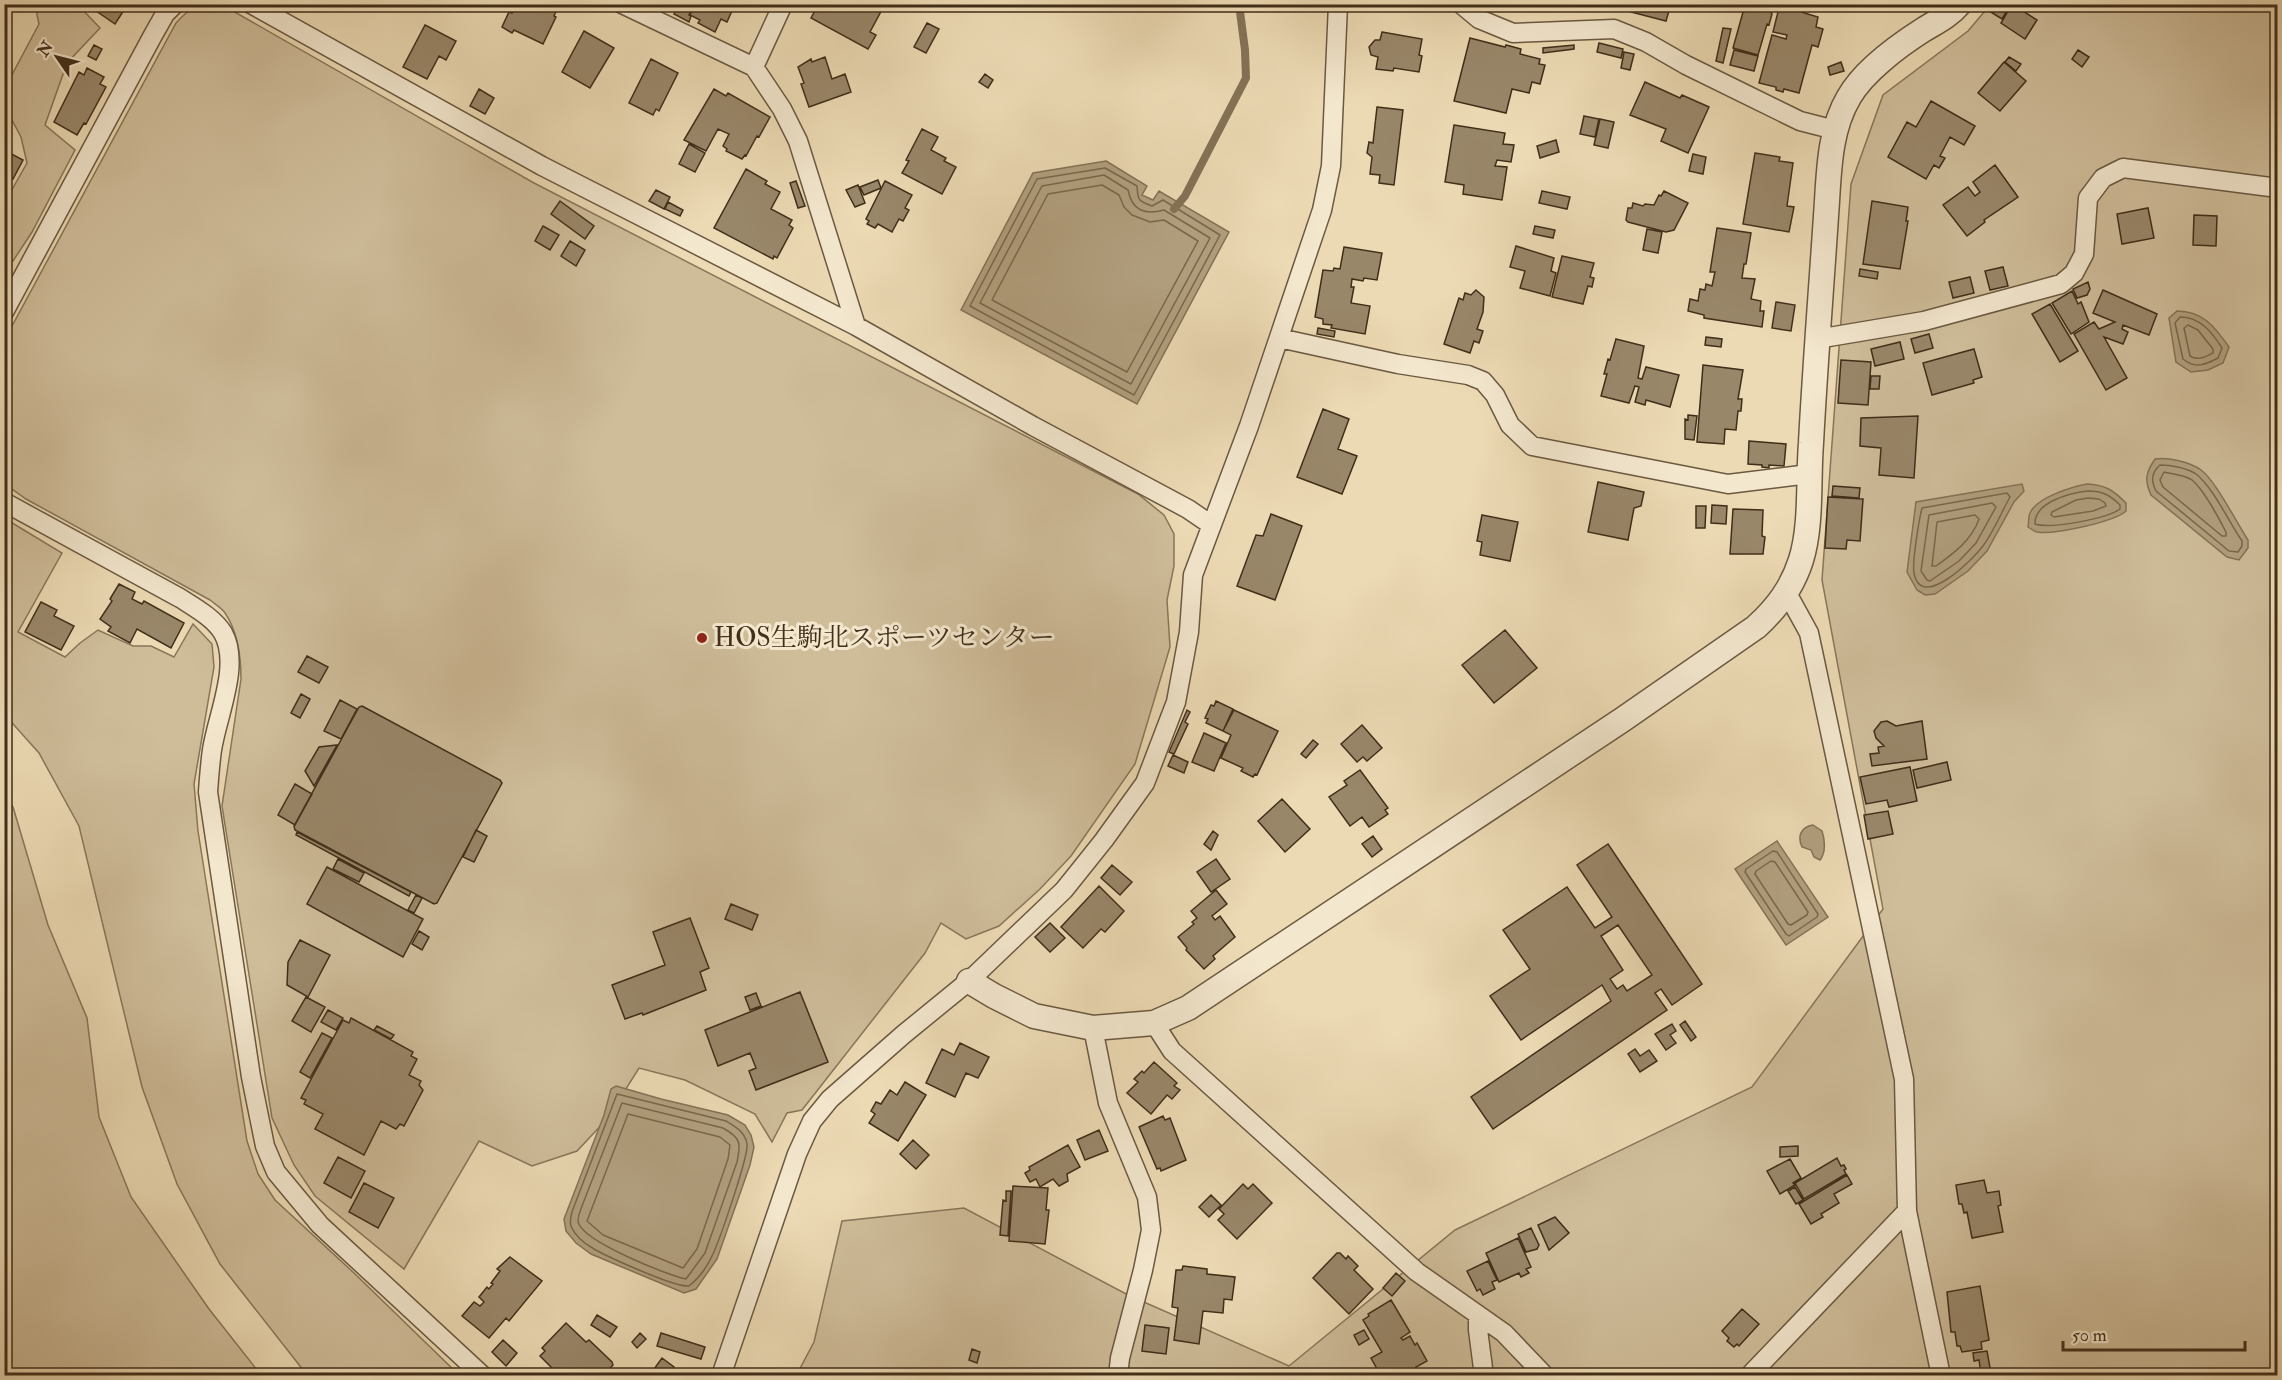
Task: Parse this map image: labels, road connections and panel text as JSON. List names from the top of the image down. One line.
{"places":["HOS生駒北スポーツセンター"],"scale_bar":"50 m","north":"top left"}
